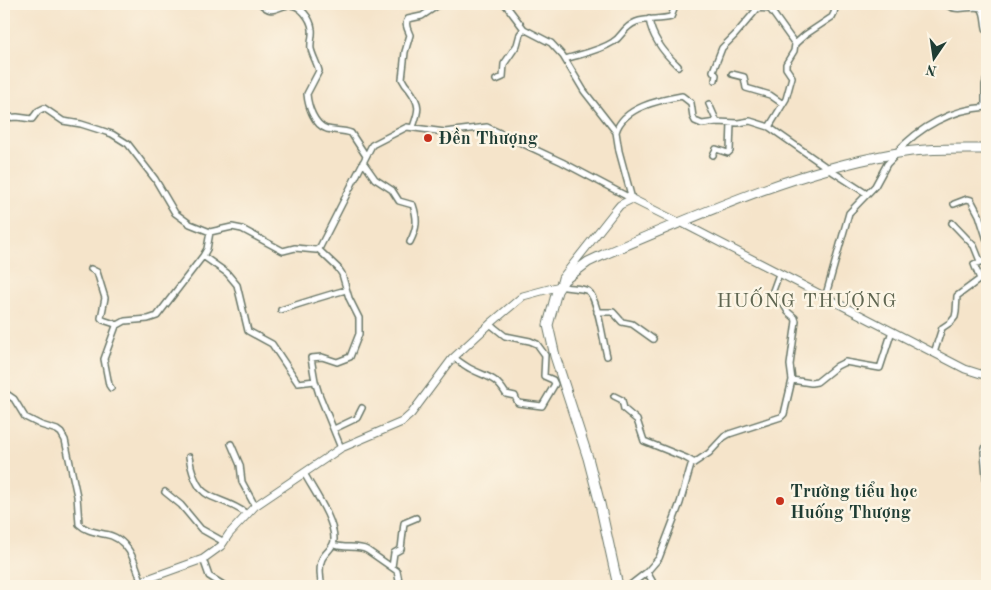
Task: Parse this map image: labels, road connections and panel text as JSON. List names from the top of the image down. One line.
{"districts":["HUỐNG THƯỢNG"],"places":["Đền Thượng","Trường tiểu học Huống Thượng"],"north":"bottom"}
